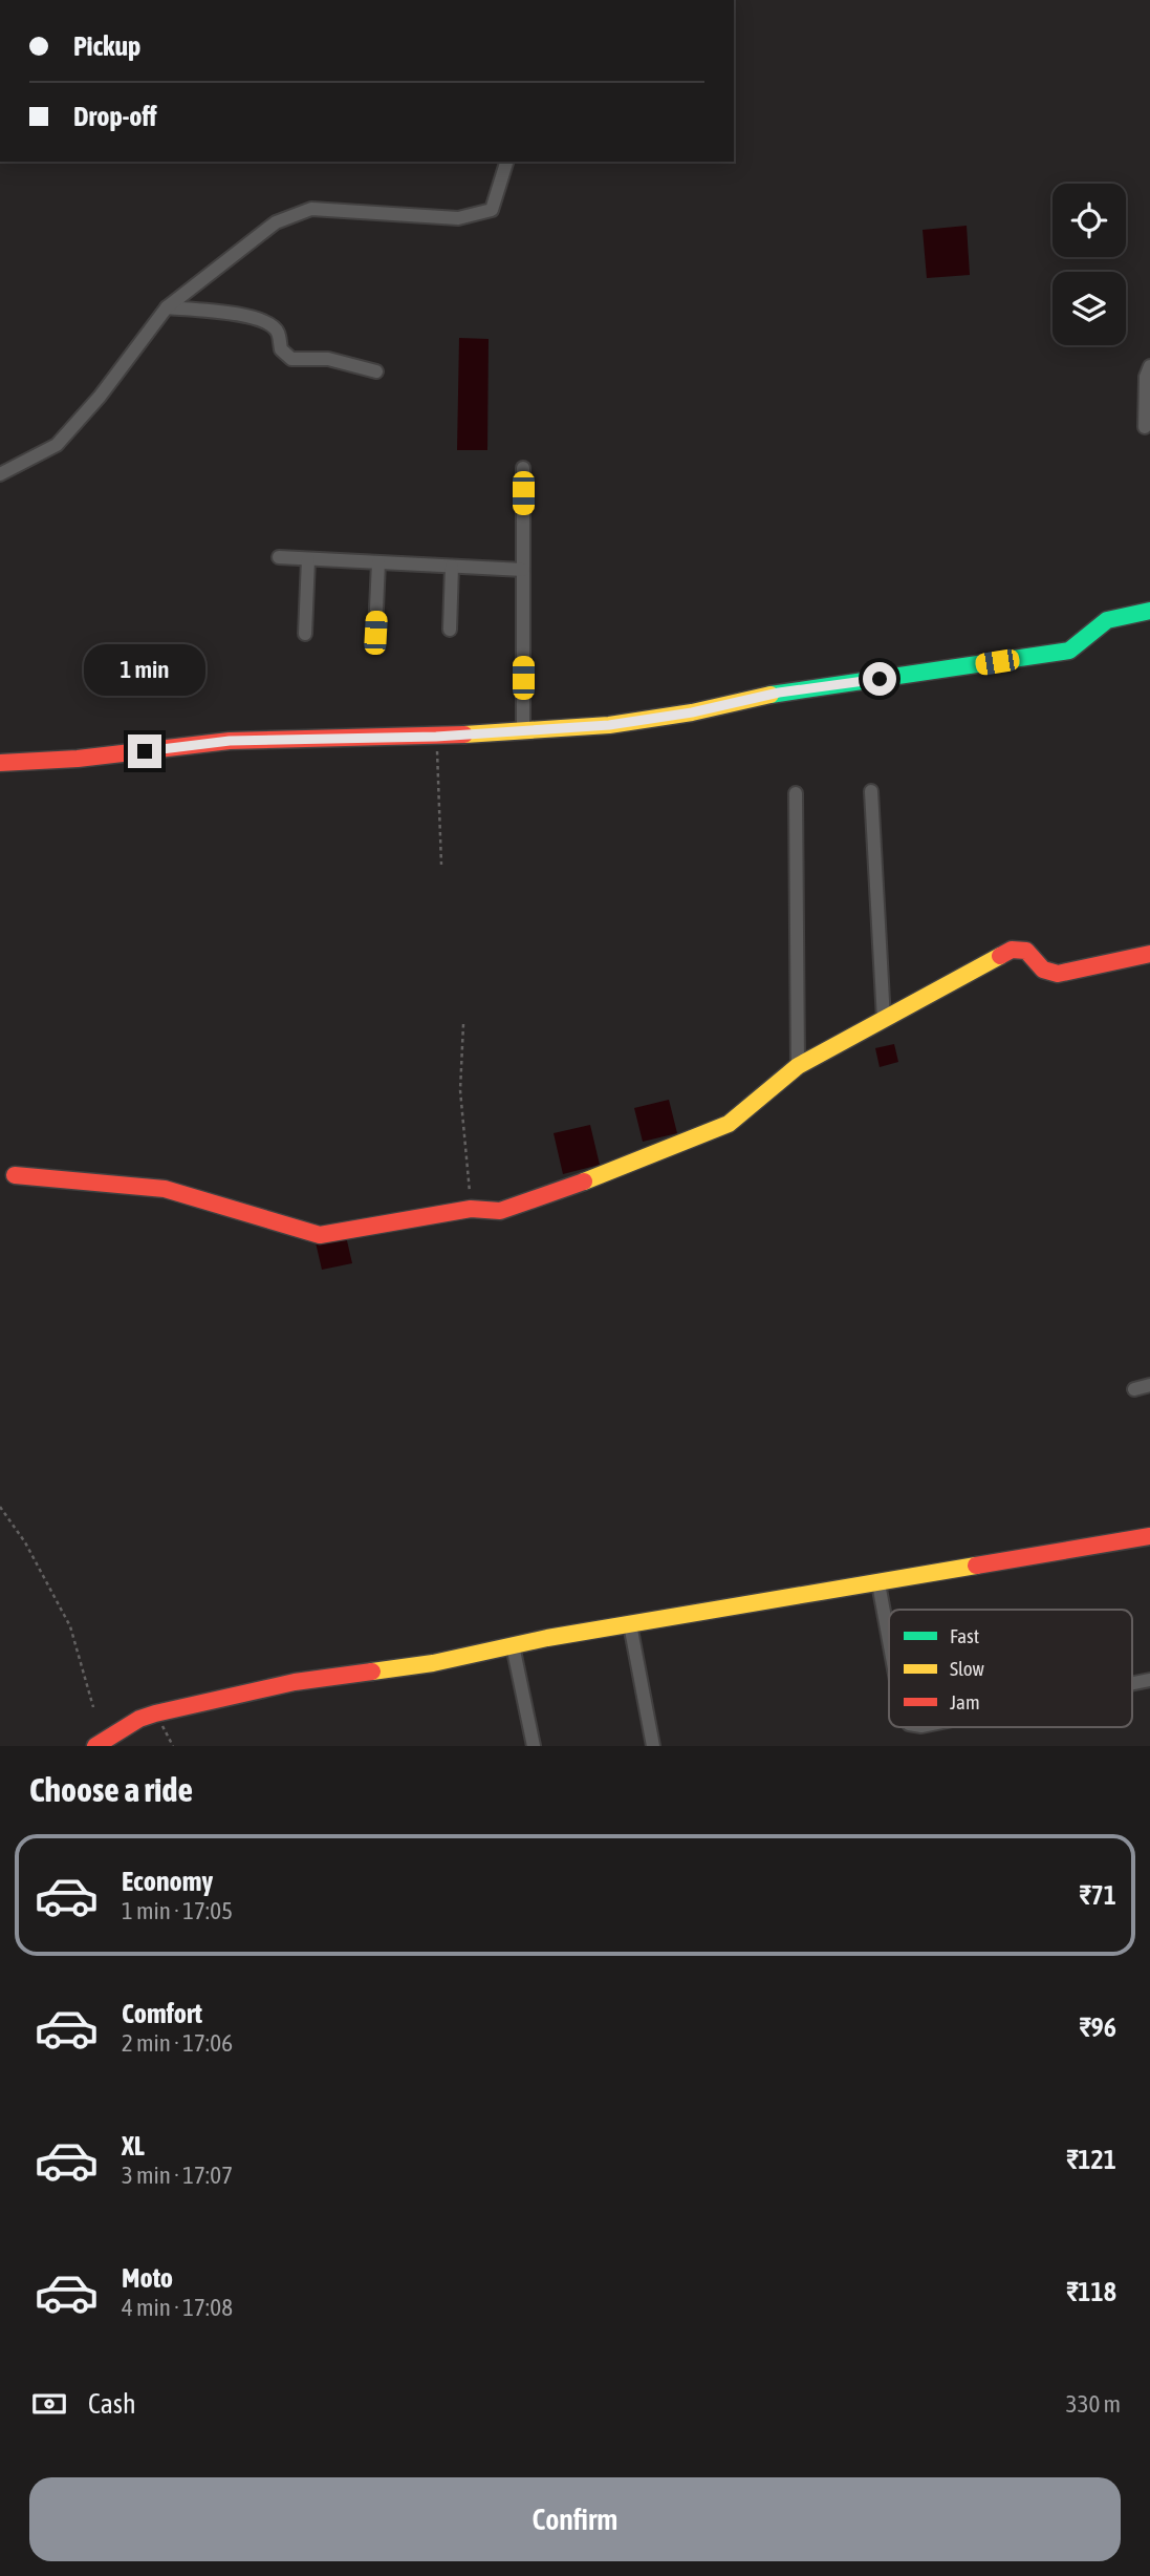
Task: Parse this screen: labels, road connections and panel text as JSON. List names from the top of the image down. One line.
{"legend":["Fast","Slow","Jam"],"page":{"banner":["Pickup","Drop-off"],"bubble":"1 min","heading":"Choose a ride","list":[{"name":"Economy","note":"1 min · 17:05","value":"₹71"},{"name":"Comfort","note":"2 min · 17:06","value":"₹96"},{"name":"XL","note":"3 min · 17:07","value":"₹121"},{"name":"Moto","note":"4 min · 17:08","value":"₹118"}],"pay":["Cash","330 m"],"buttons":"Confirm"}}
